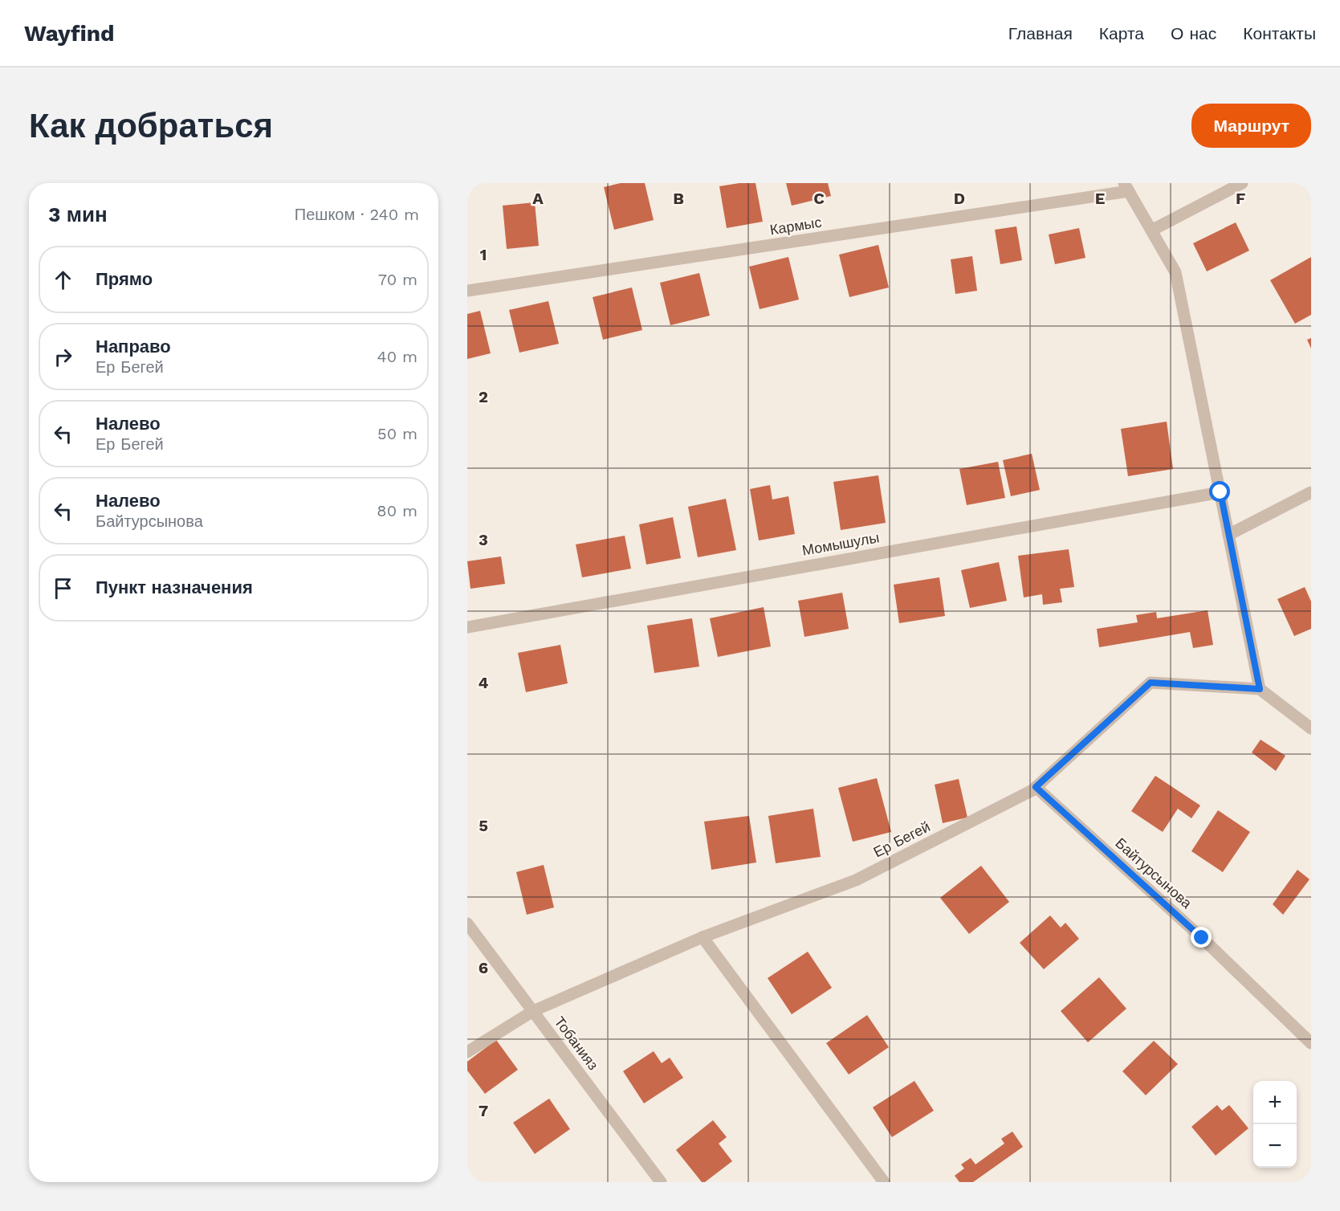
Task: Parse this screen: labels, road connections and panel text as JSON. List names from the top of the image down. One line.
{"streets":{"street":["Кармыс","Момышулы","Ер Бегей","Байтурсынова","Тобанияз"]},"crossings":[["Ер Бегей","Байтурсынова"],["Ер Бегей","Тобанияз"]],"page":{"header":"Wayfind","nav":["Главная","Карта","О нас","Контакты"],"buttons":"Маршрут","title":"Как добраться","heading":["3 мин","Пешком · 240 m"],"list":[["Прямо","70 m"],["Направо","Ер Бегей","40 m"],["Налево","Ер Бегей","50 m"],["Налево","Байтурсынова","80 m"],"Пункт назначения"],"map_buttons":["+","−"]},"grid":{"columns":["A","B","C","D","E","F"],"rows":["1","2","3","4","5","6","7"]}}
